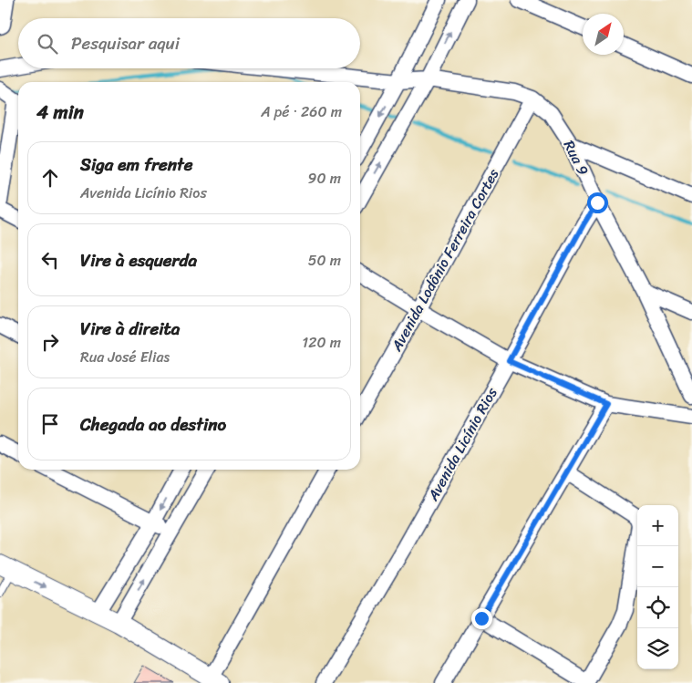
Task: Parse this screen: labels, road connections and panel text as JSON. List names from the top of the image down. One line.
{"streets":{"street":["Rua 9","Avenida Lodônio Ferreira Cortes","Avenida Licínio Rios"]},"crossings":[["Rua 9","Avenida Lodônio Ferreira Cortes"],["Rua 9","Avenida Licínio Rios"]],"north":"top right","page":{"search":"Pesquisar aqui","heading":["4 min","A pé · 260 m"],"list":[["Siga em frente","Avenida Licínio Rios","90 m"],["Vire à esquerda","50 m"],["Vire à direita","Rua José Elias","120 m"],"Chegada ao destino"],"map_buttons":["+","−"]}}
